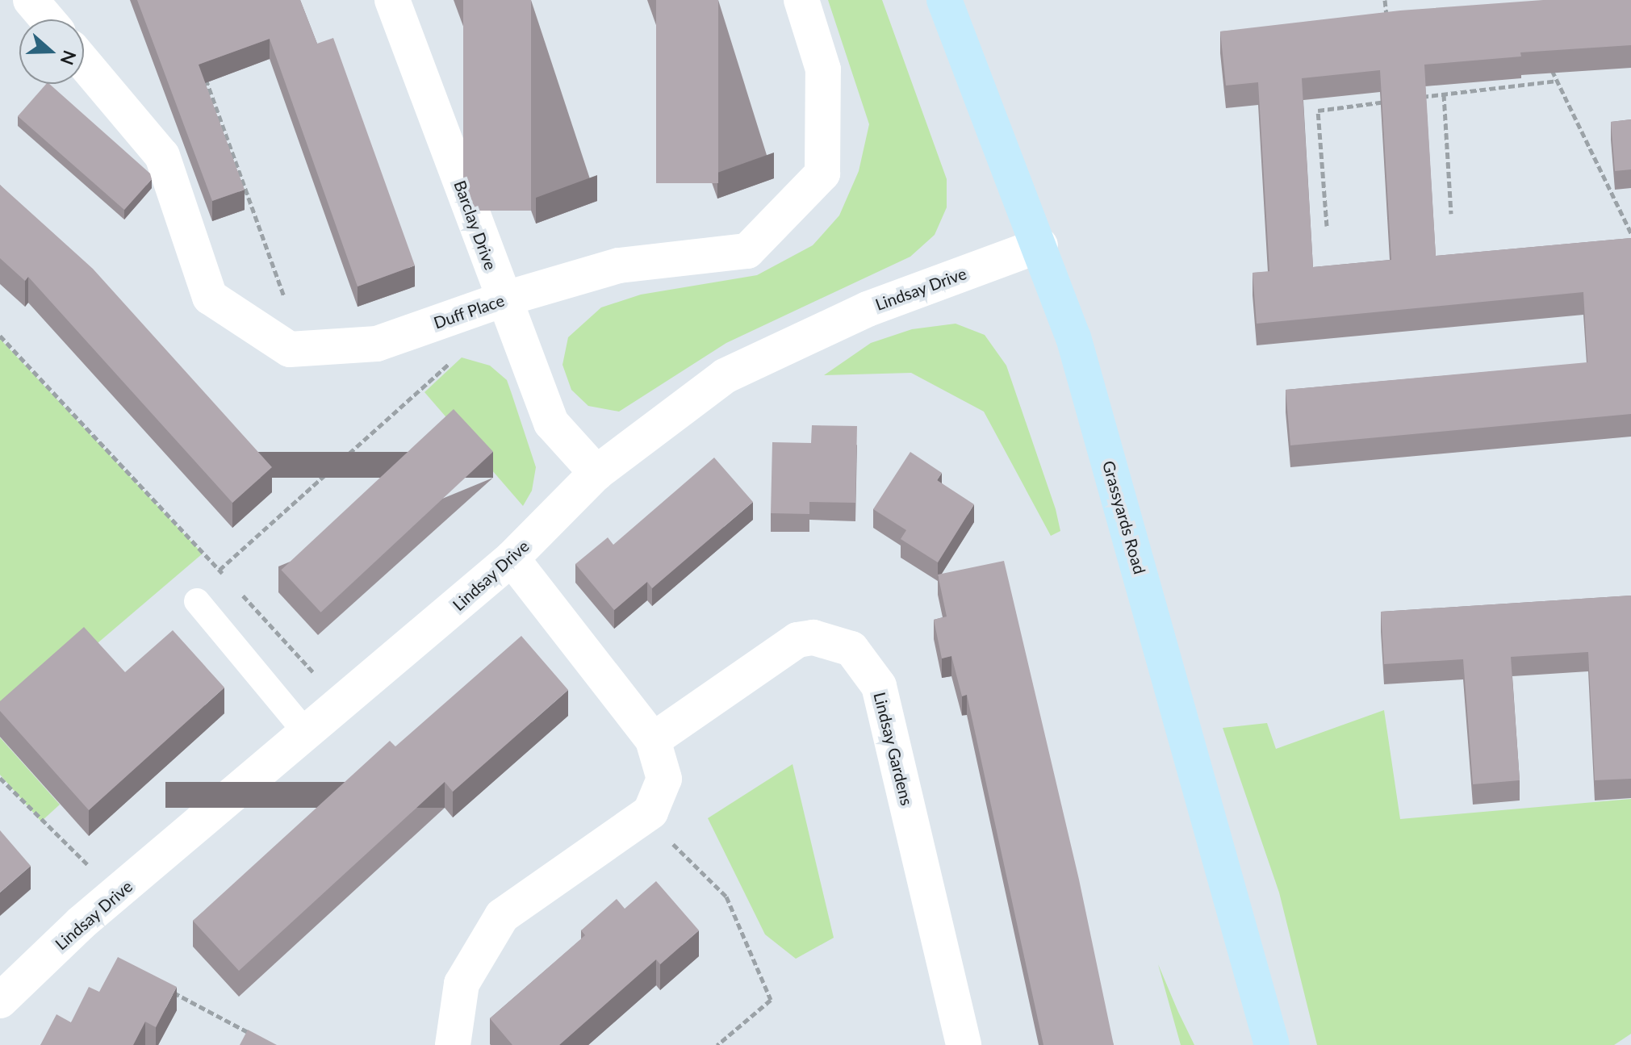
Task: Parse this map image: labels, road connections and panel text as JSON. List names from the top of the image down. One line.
{"streets":{"main road":["Grassyards Road"],"street":["Barclay Drive","Lindsay Drive","Duff Place","Lindsay Gardens"]},"crossings":[["Barclay Drive","Lindsay Drive"],["Barclay Drive","Duff Place"],["Lindsay Drive","Grassyards Road"]],"north":"right"}
